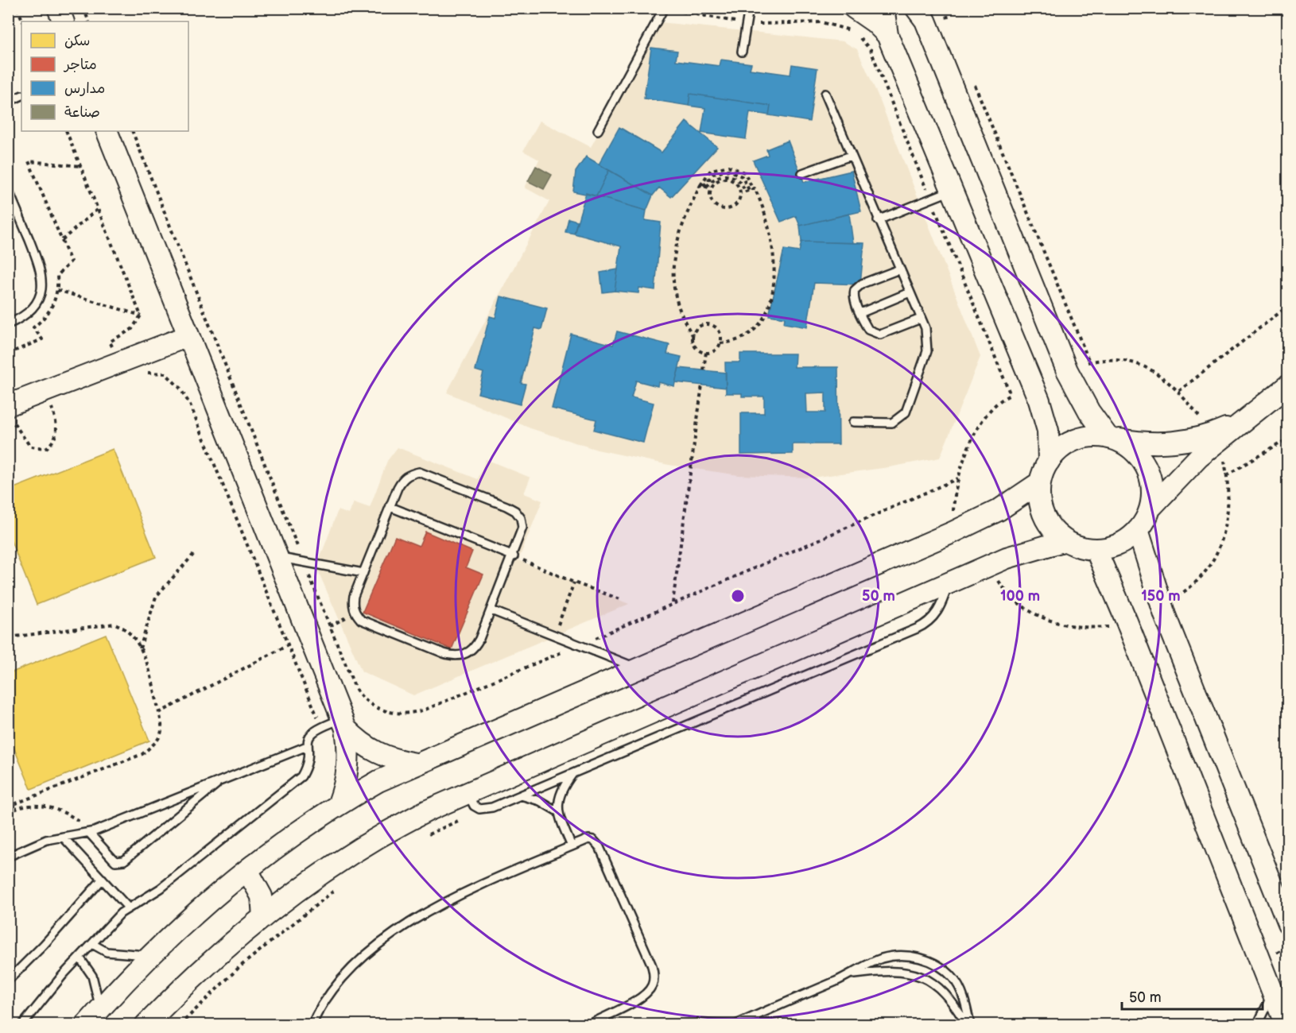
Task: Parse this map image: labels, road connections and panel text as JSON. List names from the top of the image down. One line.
{"legend":["سكن","متاجر","مدارس","صناعة"],"scale_bar":"50 m","rings":["50 m","100 m","150 m"]}
